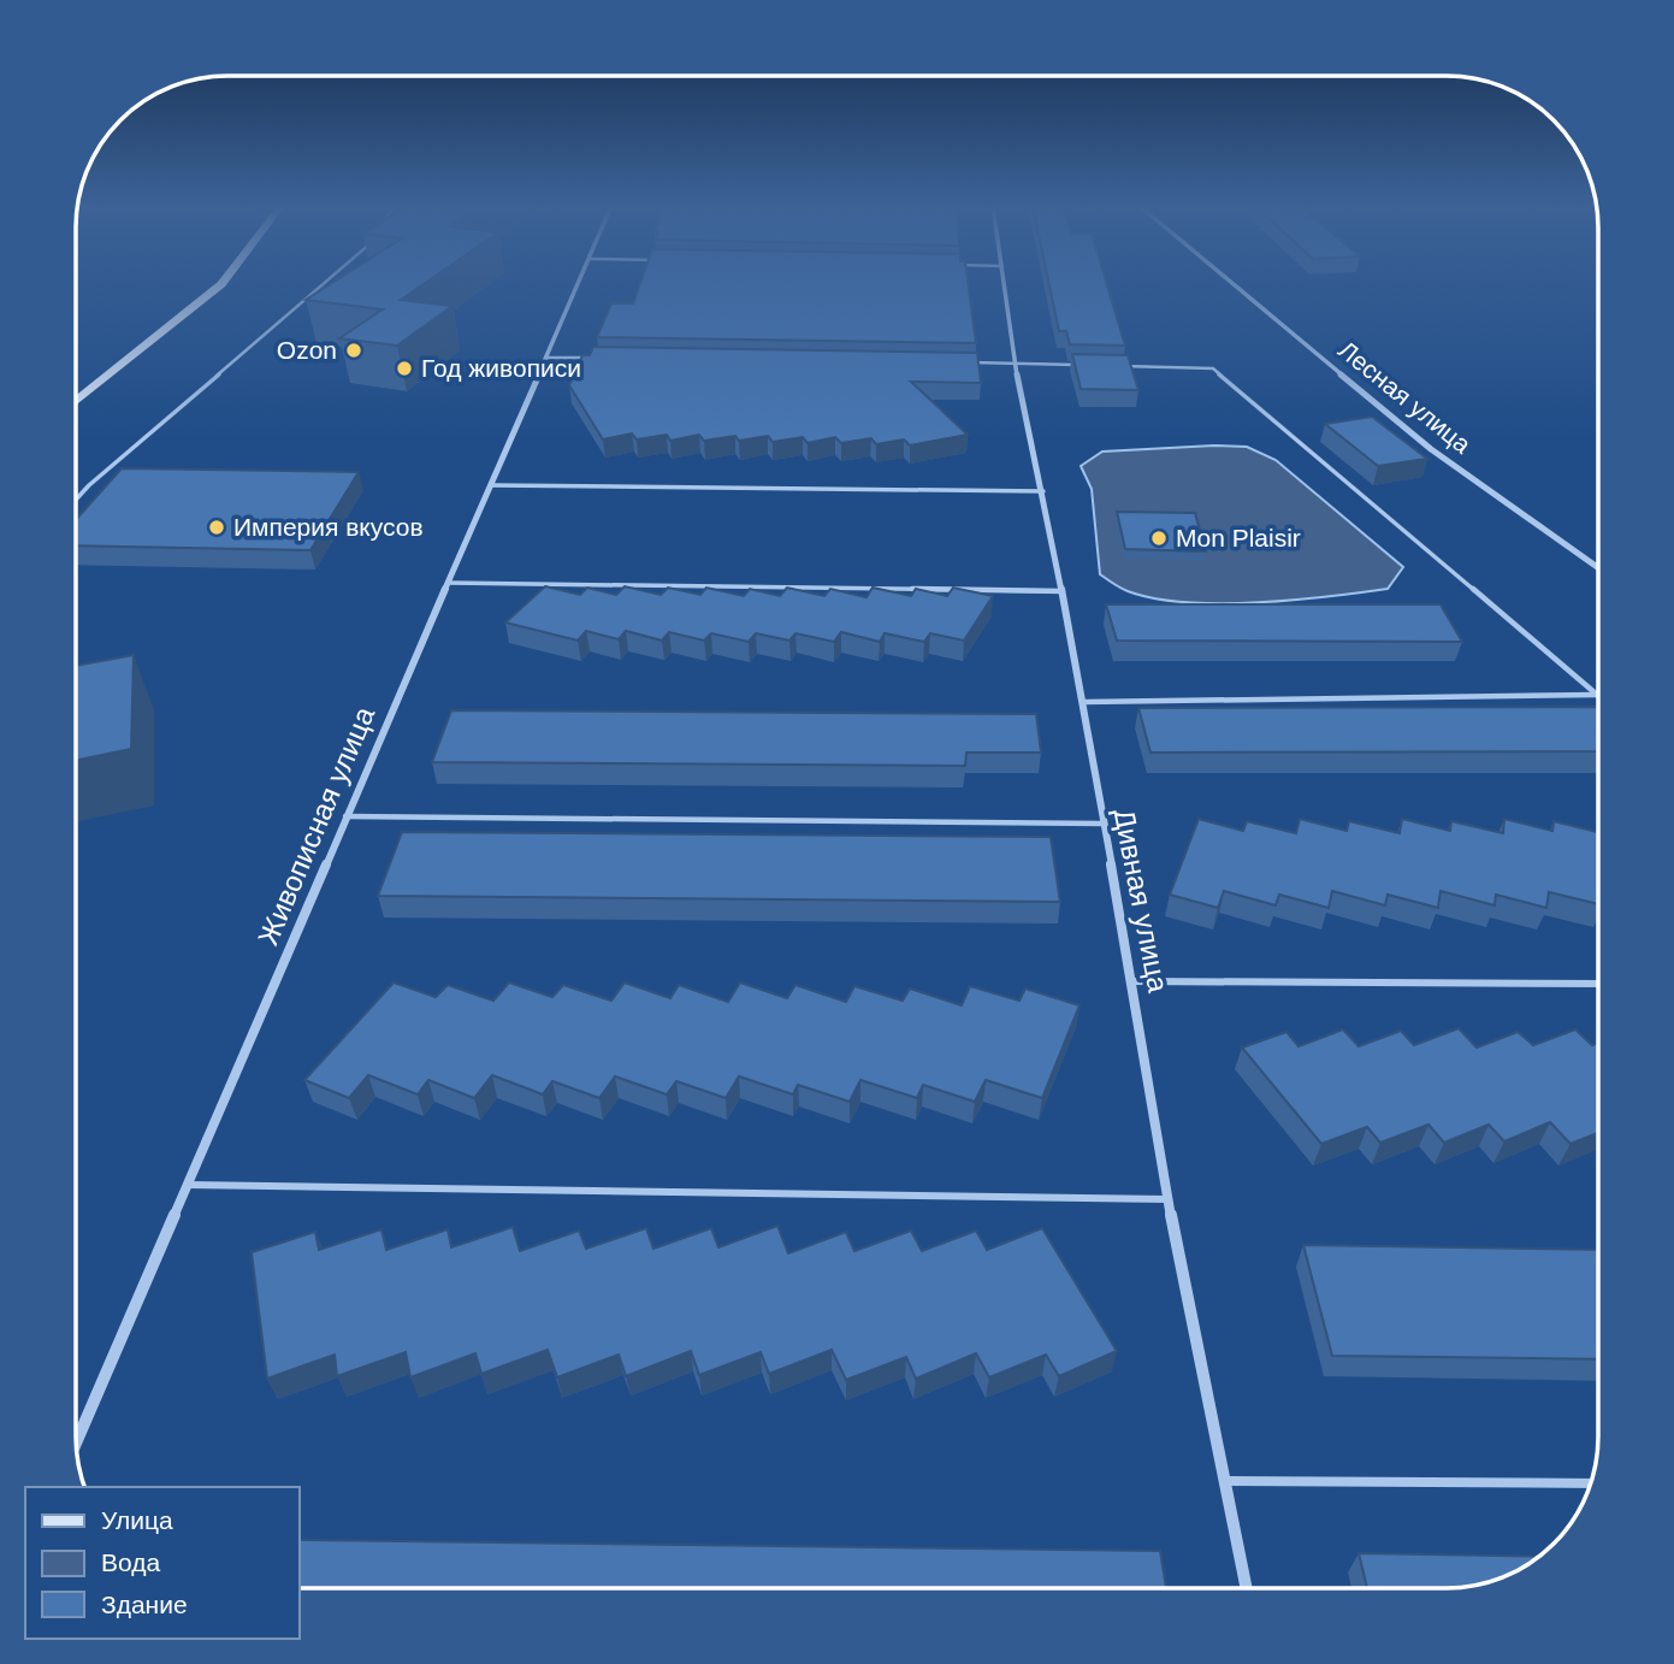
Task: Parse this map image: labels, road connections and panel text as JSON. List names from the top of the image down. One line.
{"streets":{"street":["Лесная улица","Живописная улица","Дивная улица"]},"places":["Ozon","Год живописи","Империя вкусов","Mon Plaisir"],"legend":["Улица","Вода","Здание"]}
